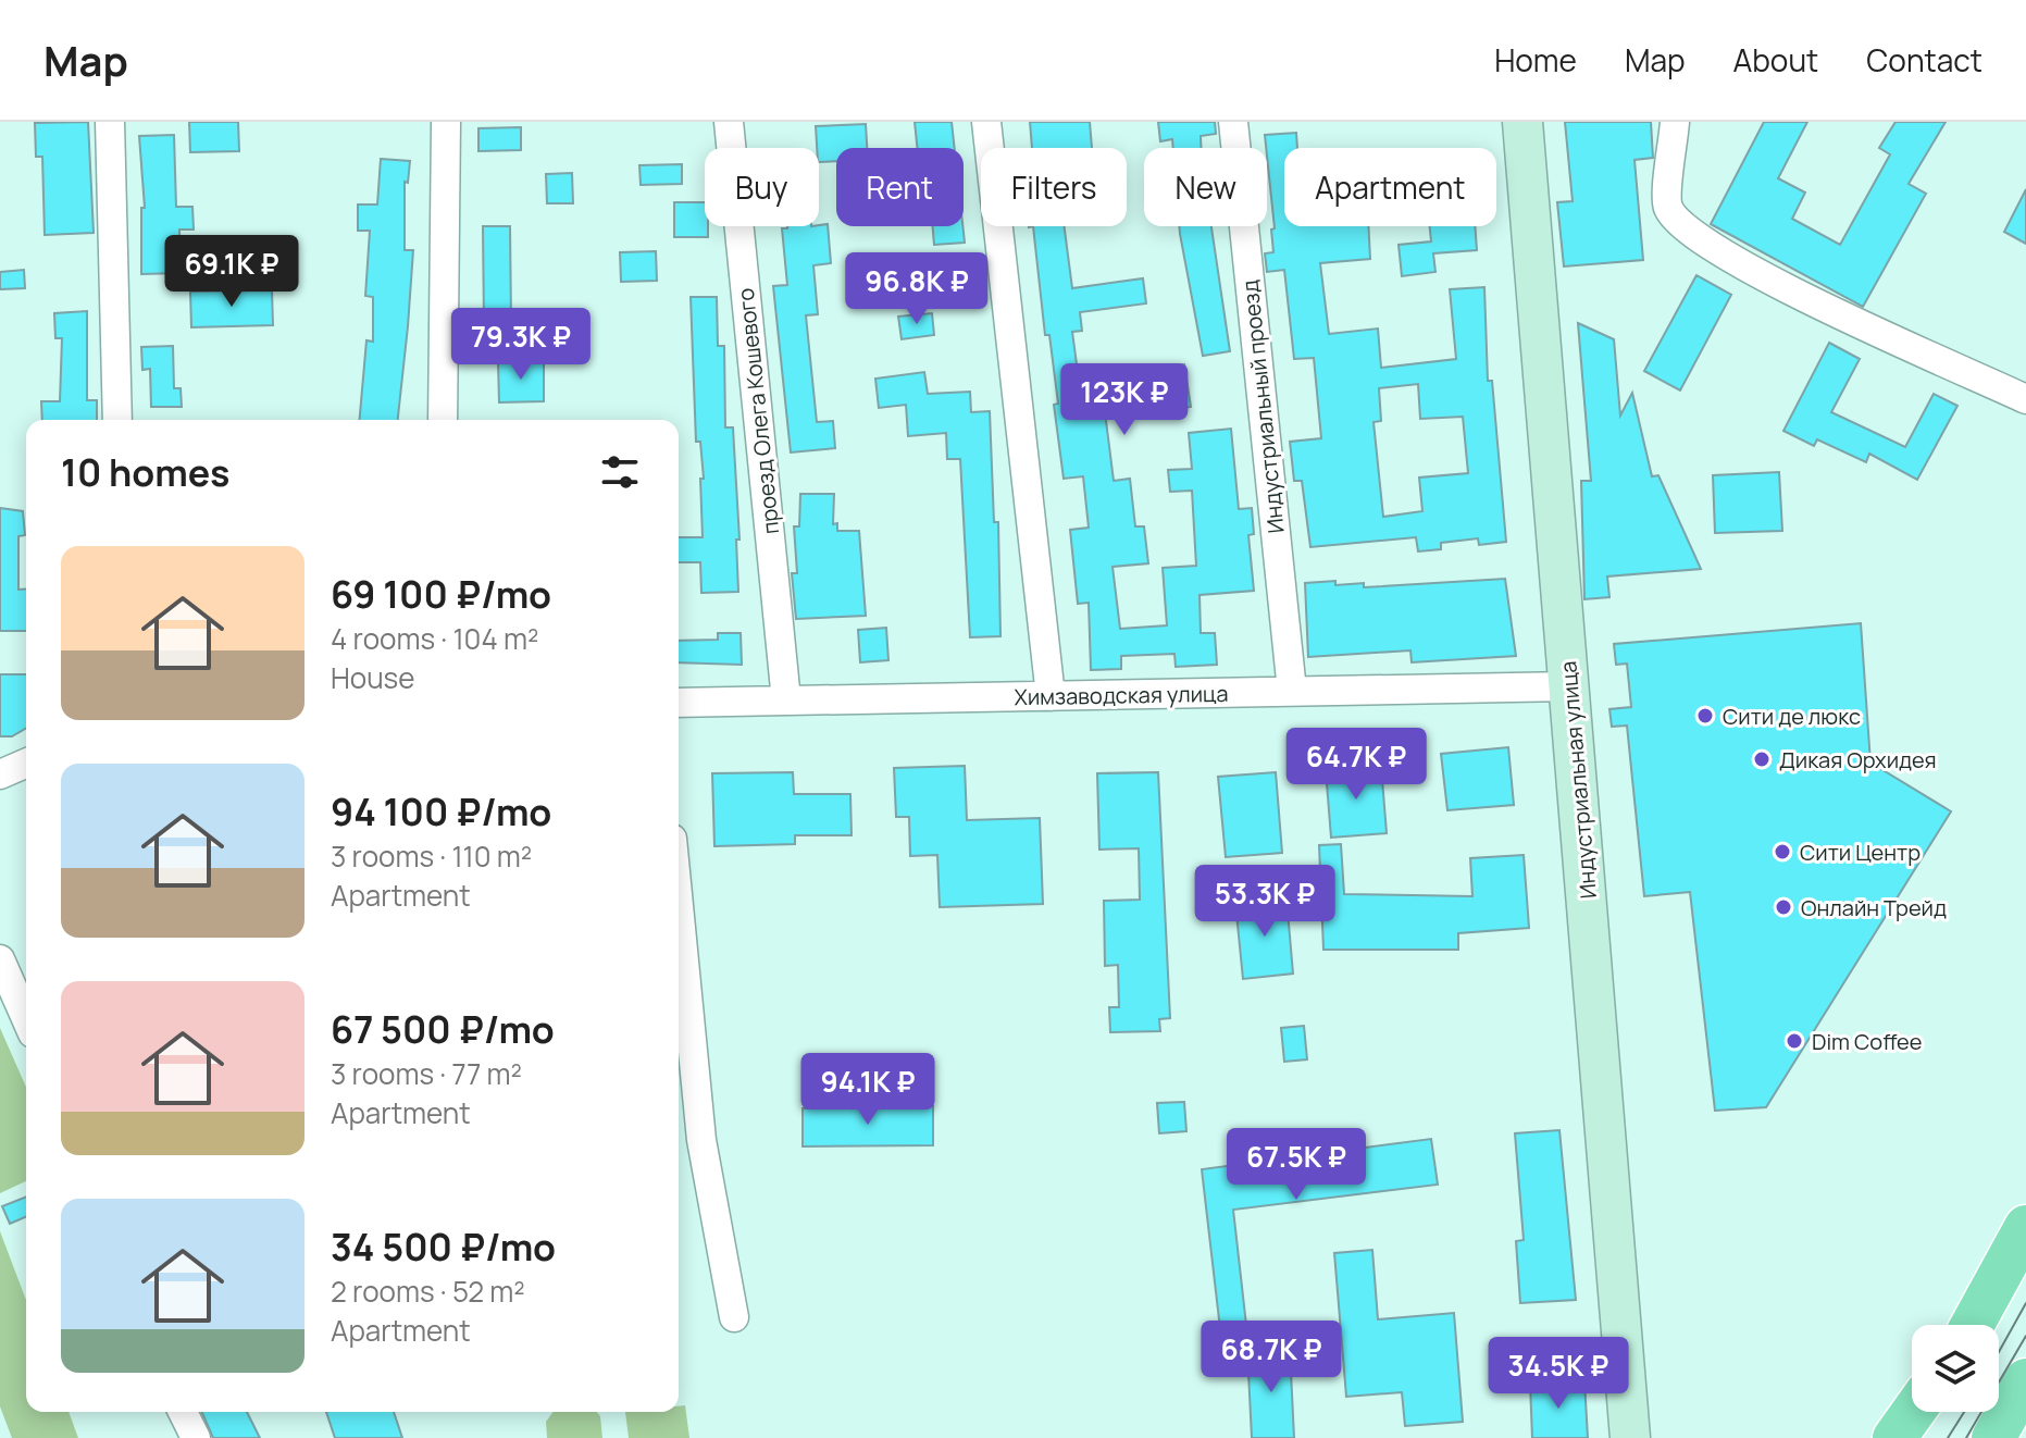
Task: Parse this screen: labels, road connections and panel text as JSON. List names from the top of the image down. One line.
{"streets":{"main road":["Индустриальная улица"],"street":["Индустриальный проезд","проезд Олега Кошевого","Химзаводская улица"]},"crossings":[["Индустриальный проезд","Химзаводская улица"],["проезд Олега Кошевого","Химзаводская улица"],["Химзаводская улица","Индустриальная улица"]],"places":["Сити де люкс","Дикая Орхидея","Сити Центр","Онлайн Трейд","Dim Coffee"],"page":{"header":"Map","nav":["Home","Map","About","Contact"],"chip":["Buy","Rent","Filters","New","Apartment"],"price":["69.1K ₽","96.8K ₽","79.3K ₽","123K ₽","64.7K ₽","53.3K ₽","94.1K ₽","67.5K ₽","68.7K ₽","34.5K ₽"],"heading":"10 homes","list":[{"name":"69 100 ₽/mo","note":"4 rooms · 104 m² · House"},{"name":"94 100 ₽/mo","note":"3 rooms · 110 m² · Apartment"},{"name":"67 500 ₽/mo","note":"3 rooms · 77 m² · Apartment"},{"name":"34 500 ₽/mo","note":"2 rooms · 52 m² · Apartment"}]}}
